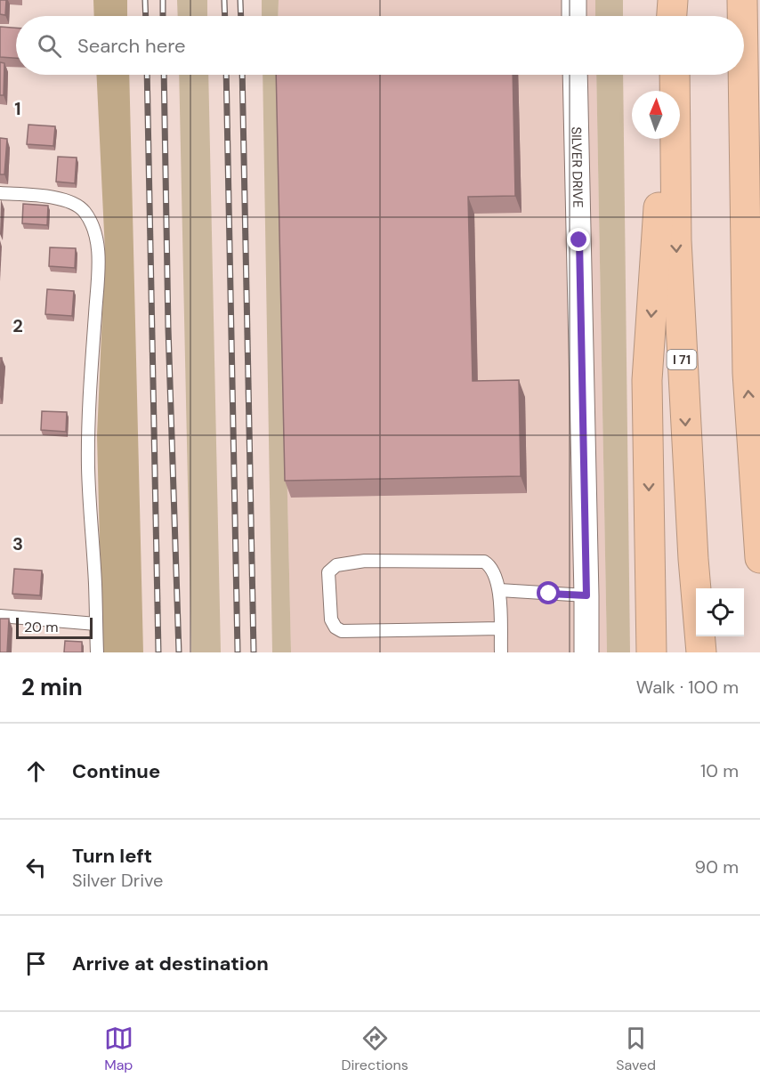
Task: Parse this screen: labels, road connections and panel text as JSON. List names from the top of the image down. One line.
{"streets":{"highway":["I 71"],"street":["SILVER DRIVE"]},"scale_bar":"20 m","north":"top","page":{"search":"Search here","scale":"20 m","heading":["2 min","Walk · 100 m"],"list":[["Continue","10 m"],["Turn left","Silver Drive","90 m"],"Arrive at destination"],"nav":["Map","Directions","Saved"]},"grid":{"rows":["1","2","3"]}}
